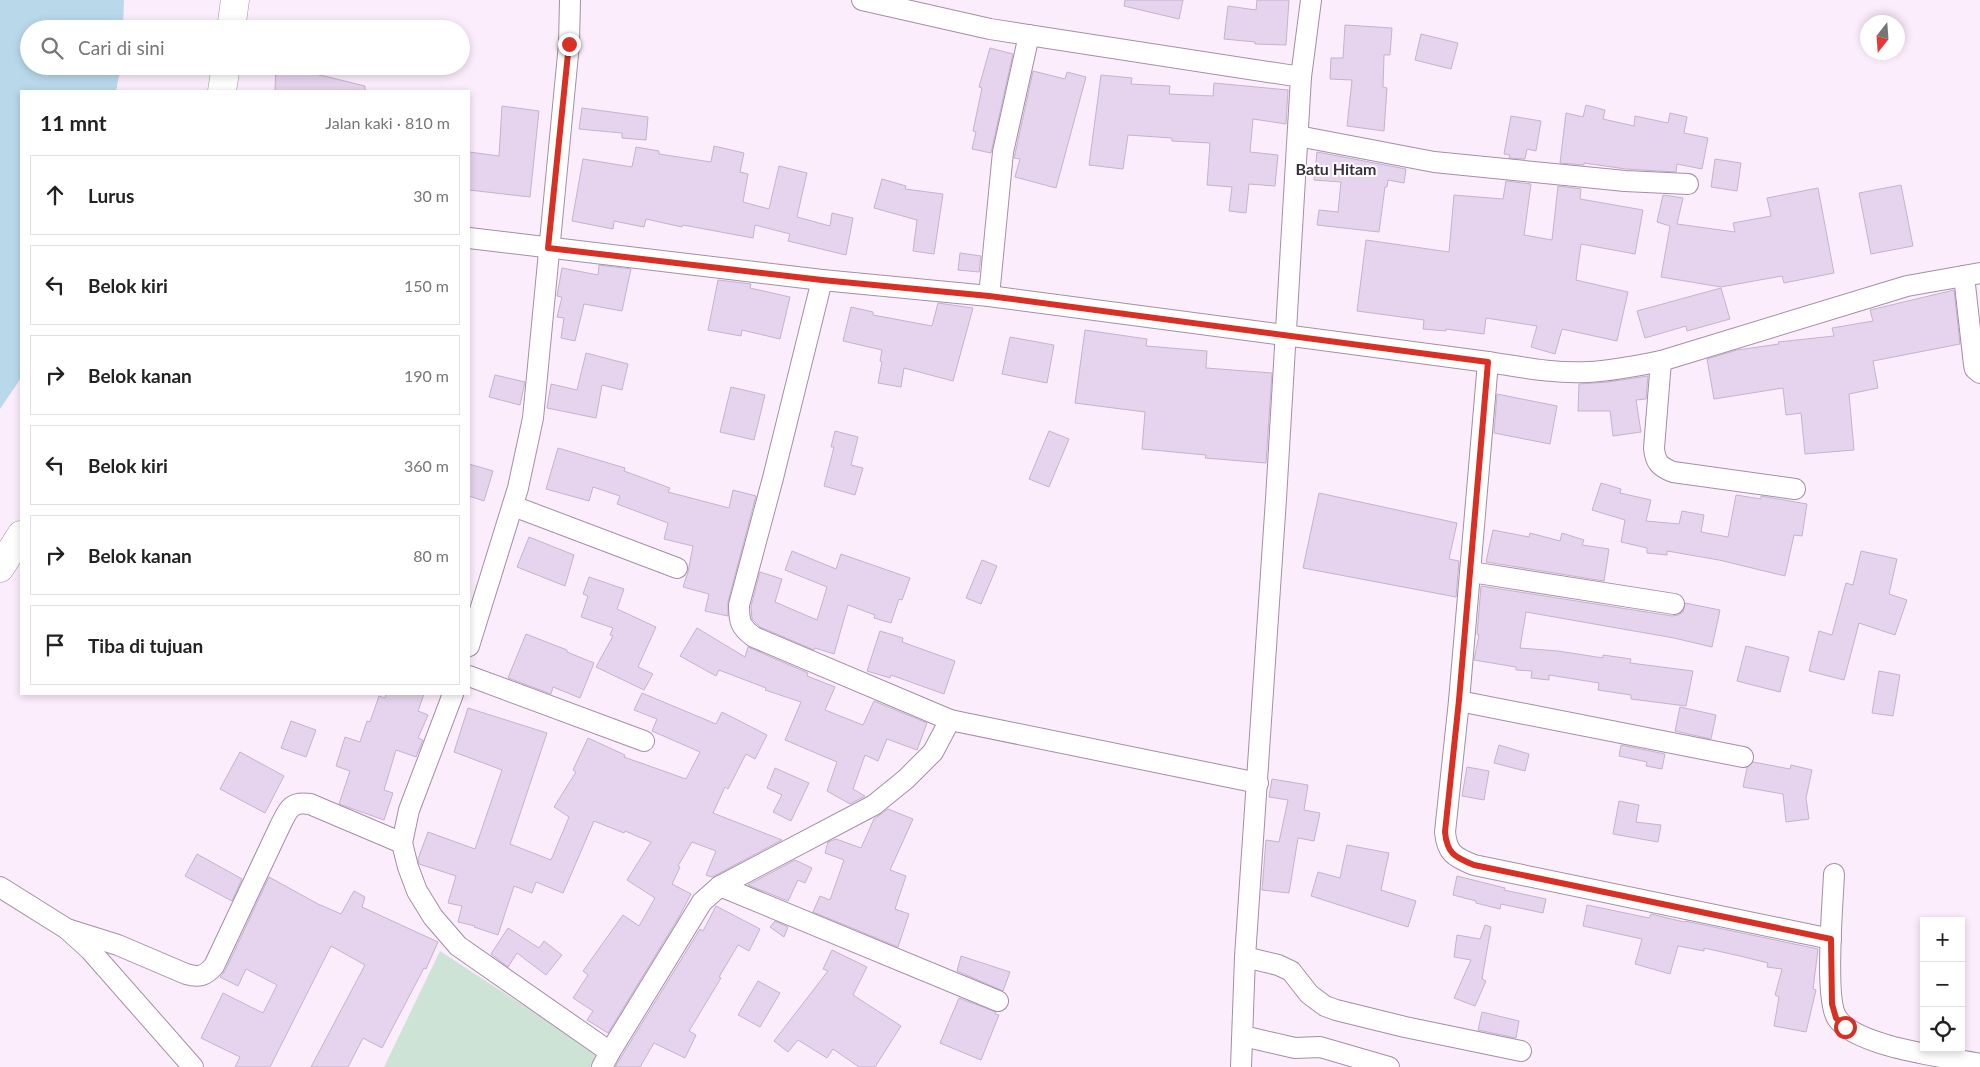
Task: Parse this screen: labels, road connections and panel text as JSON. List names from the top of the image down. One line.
{"districts":["Batu Hitam"],"north":"bottom","page":{"search":"Cari di sini","heading":["11 mnt","Jalan kaki · 810 m"],"list":[["Lurus","30 m"],["Belok kiri","150 m"],["Belok kanan","190 m"],["Belok kiri","360 m"],["Belok kanan","80 m"],"Tiba di tujuan"],"map_buttons":["+","−"]}}
